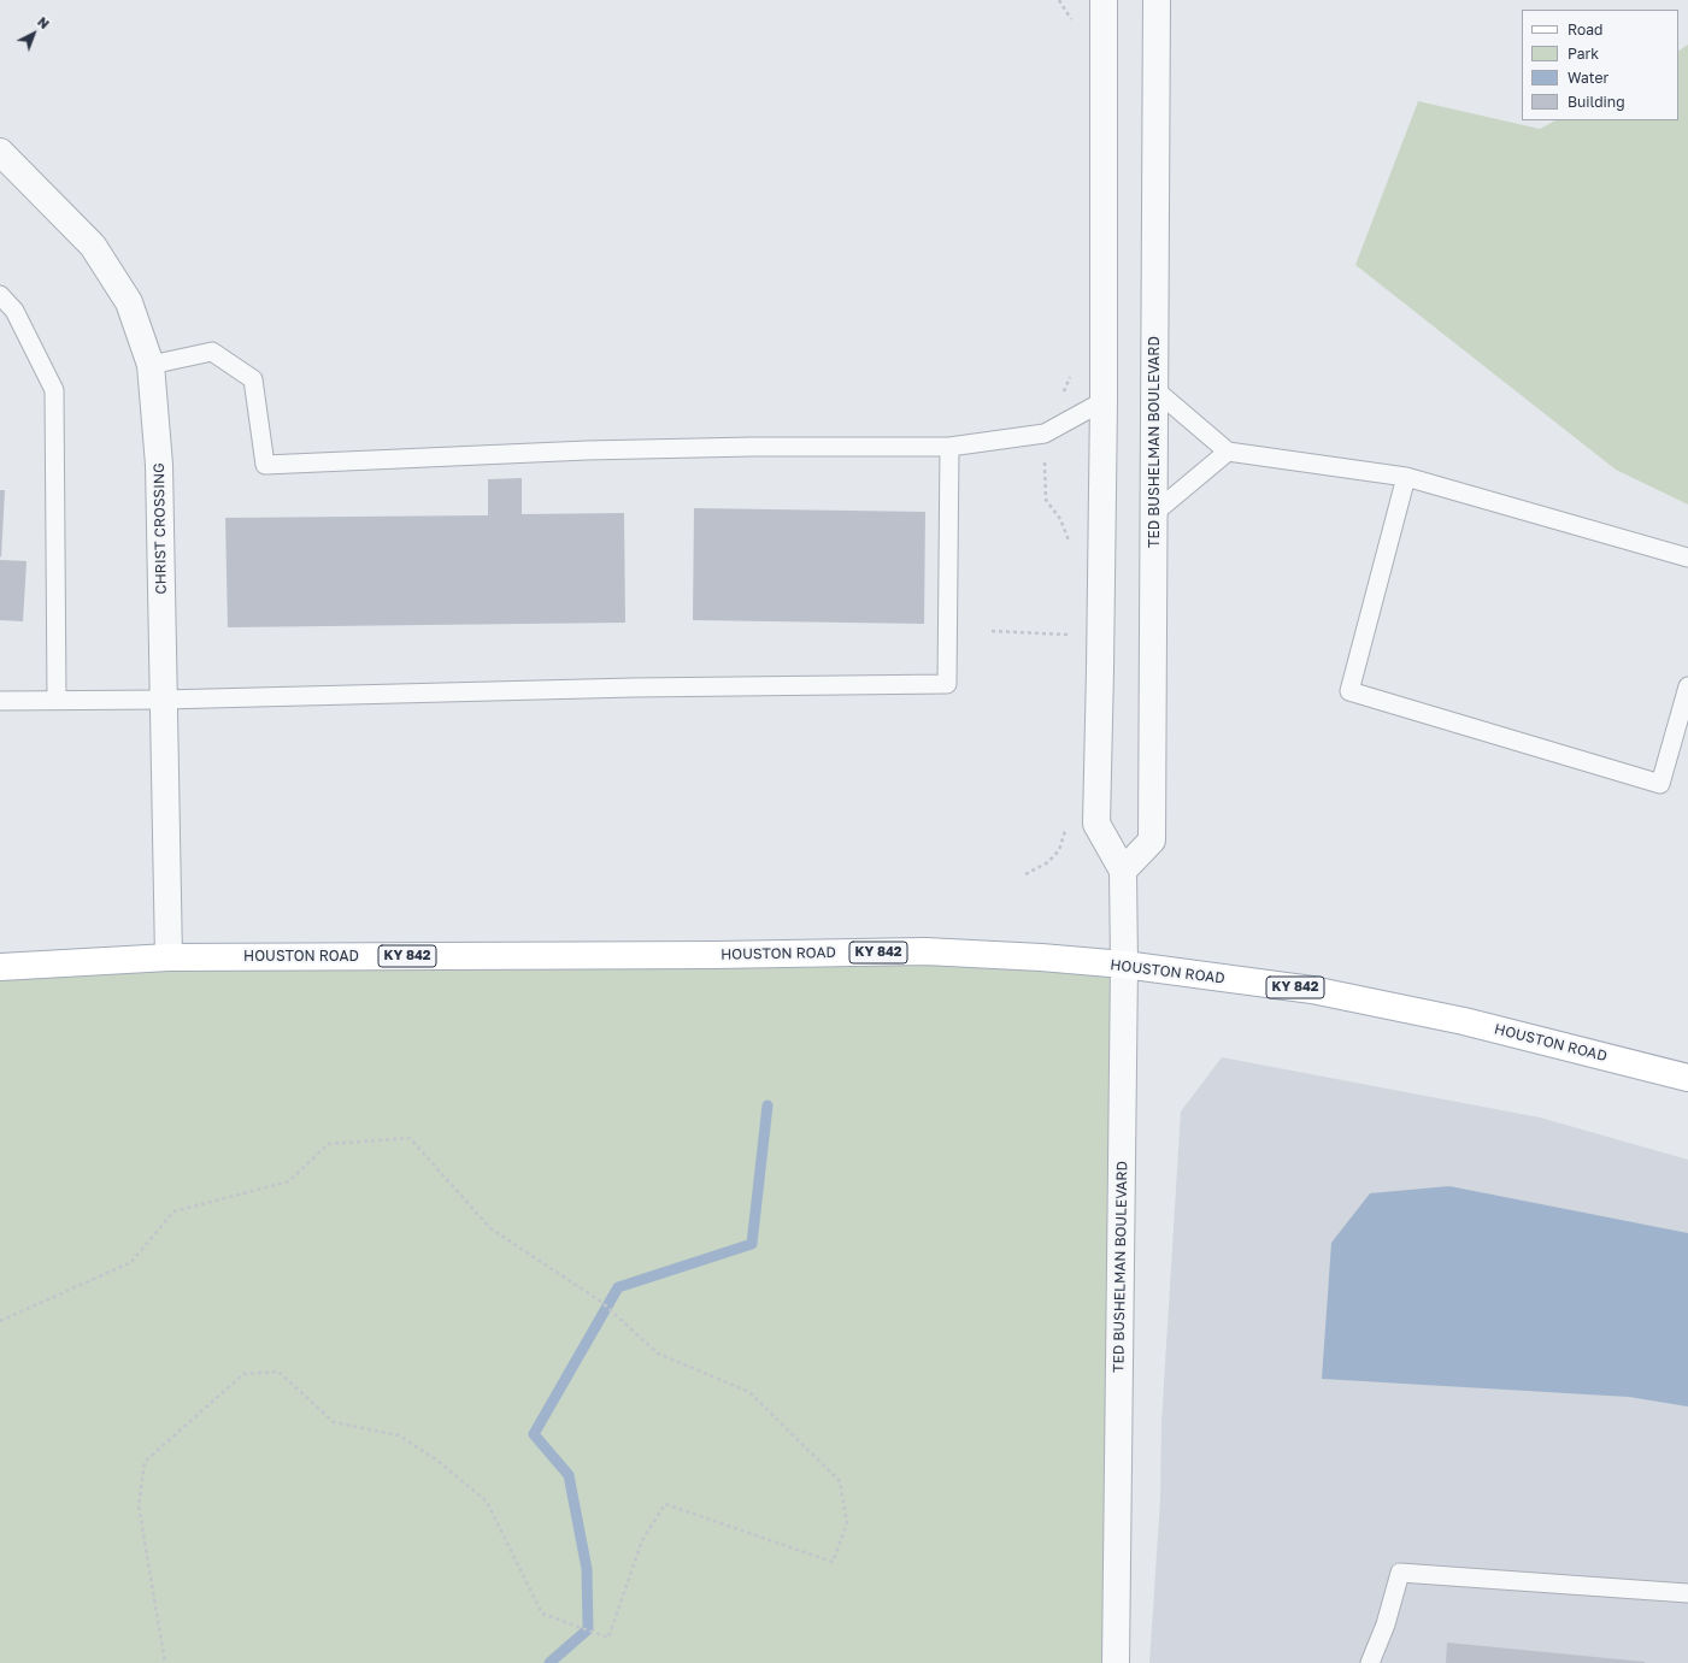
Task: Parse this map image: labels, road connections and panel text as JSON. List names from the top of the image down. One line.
{"streets":{"main road":["KY 842","HOUSTON ROAD"],"street":["TED BUSHELMAN BOULEVARD","CHRIST CROSSING"]},"crossings":[["TED BUSHELMAN BOULEVARD","HOUSTON ROAD"],["CHRIST CROSSING","HOUSTON ROAD"]],"legend":["Road","Park","Water","Building"],"north":"top right"}
